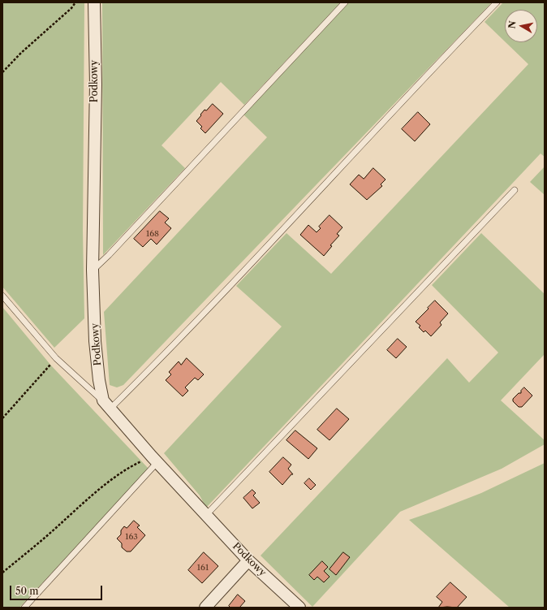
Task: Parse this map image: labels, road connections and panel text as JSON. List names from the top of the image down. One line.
{"streets":{"street":["Podkowy"]},"house_numbers":["168","163","161"],"scale_bar":"50 m","north":"left"}
